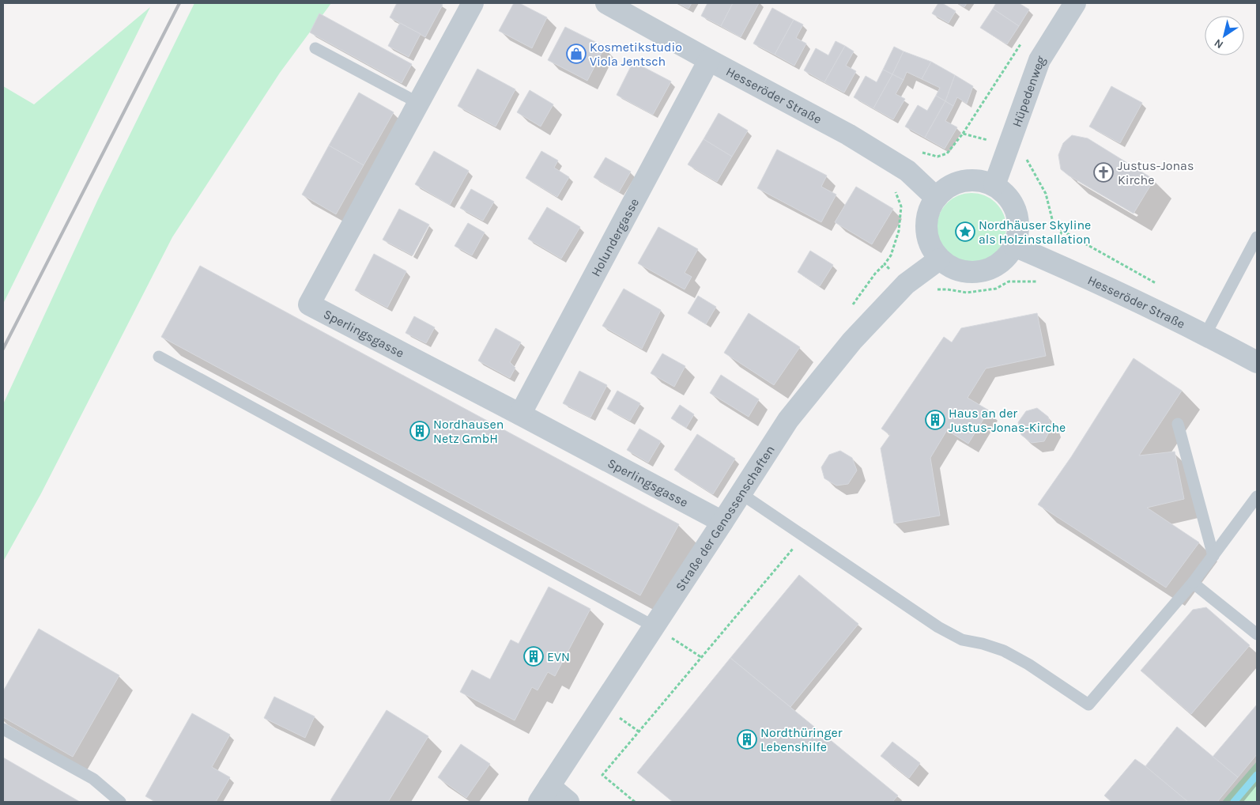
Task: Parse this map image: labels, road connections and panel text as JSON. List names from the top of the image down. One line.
{"streets":{"street":["Hüpedenweg","Hesseröder Straße","Holundergasse","Sperlingsgasse","Straße der Genossenschaften"]},"crossings":[["Hüpedenweg","Hesseröder Straße"],["Hüpedenweg","Straße der Genossenschaften"],["Hesseröder Straße","Holundergasse"],["Hesseröder Straße","Straße der Genossenschaften"],["Holundergasse","Sperlingsgasse"],["Sperlingsgasse","Straße der Genossenschaften"]],"places":{"shop":["Kosmetikstudio Viola Jentsch"],"church":["Justus-Jonas Kirche"],"place":["Nordhäuser Skyline als Holzinstallation"],"building":["Haus an der Justus-Jonas-Kirche","Nordhausen Netz GmbH","EVN","Nordthüringer Lebenshilfe"]},"north":"bottom left"}
